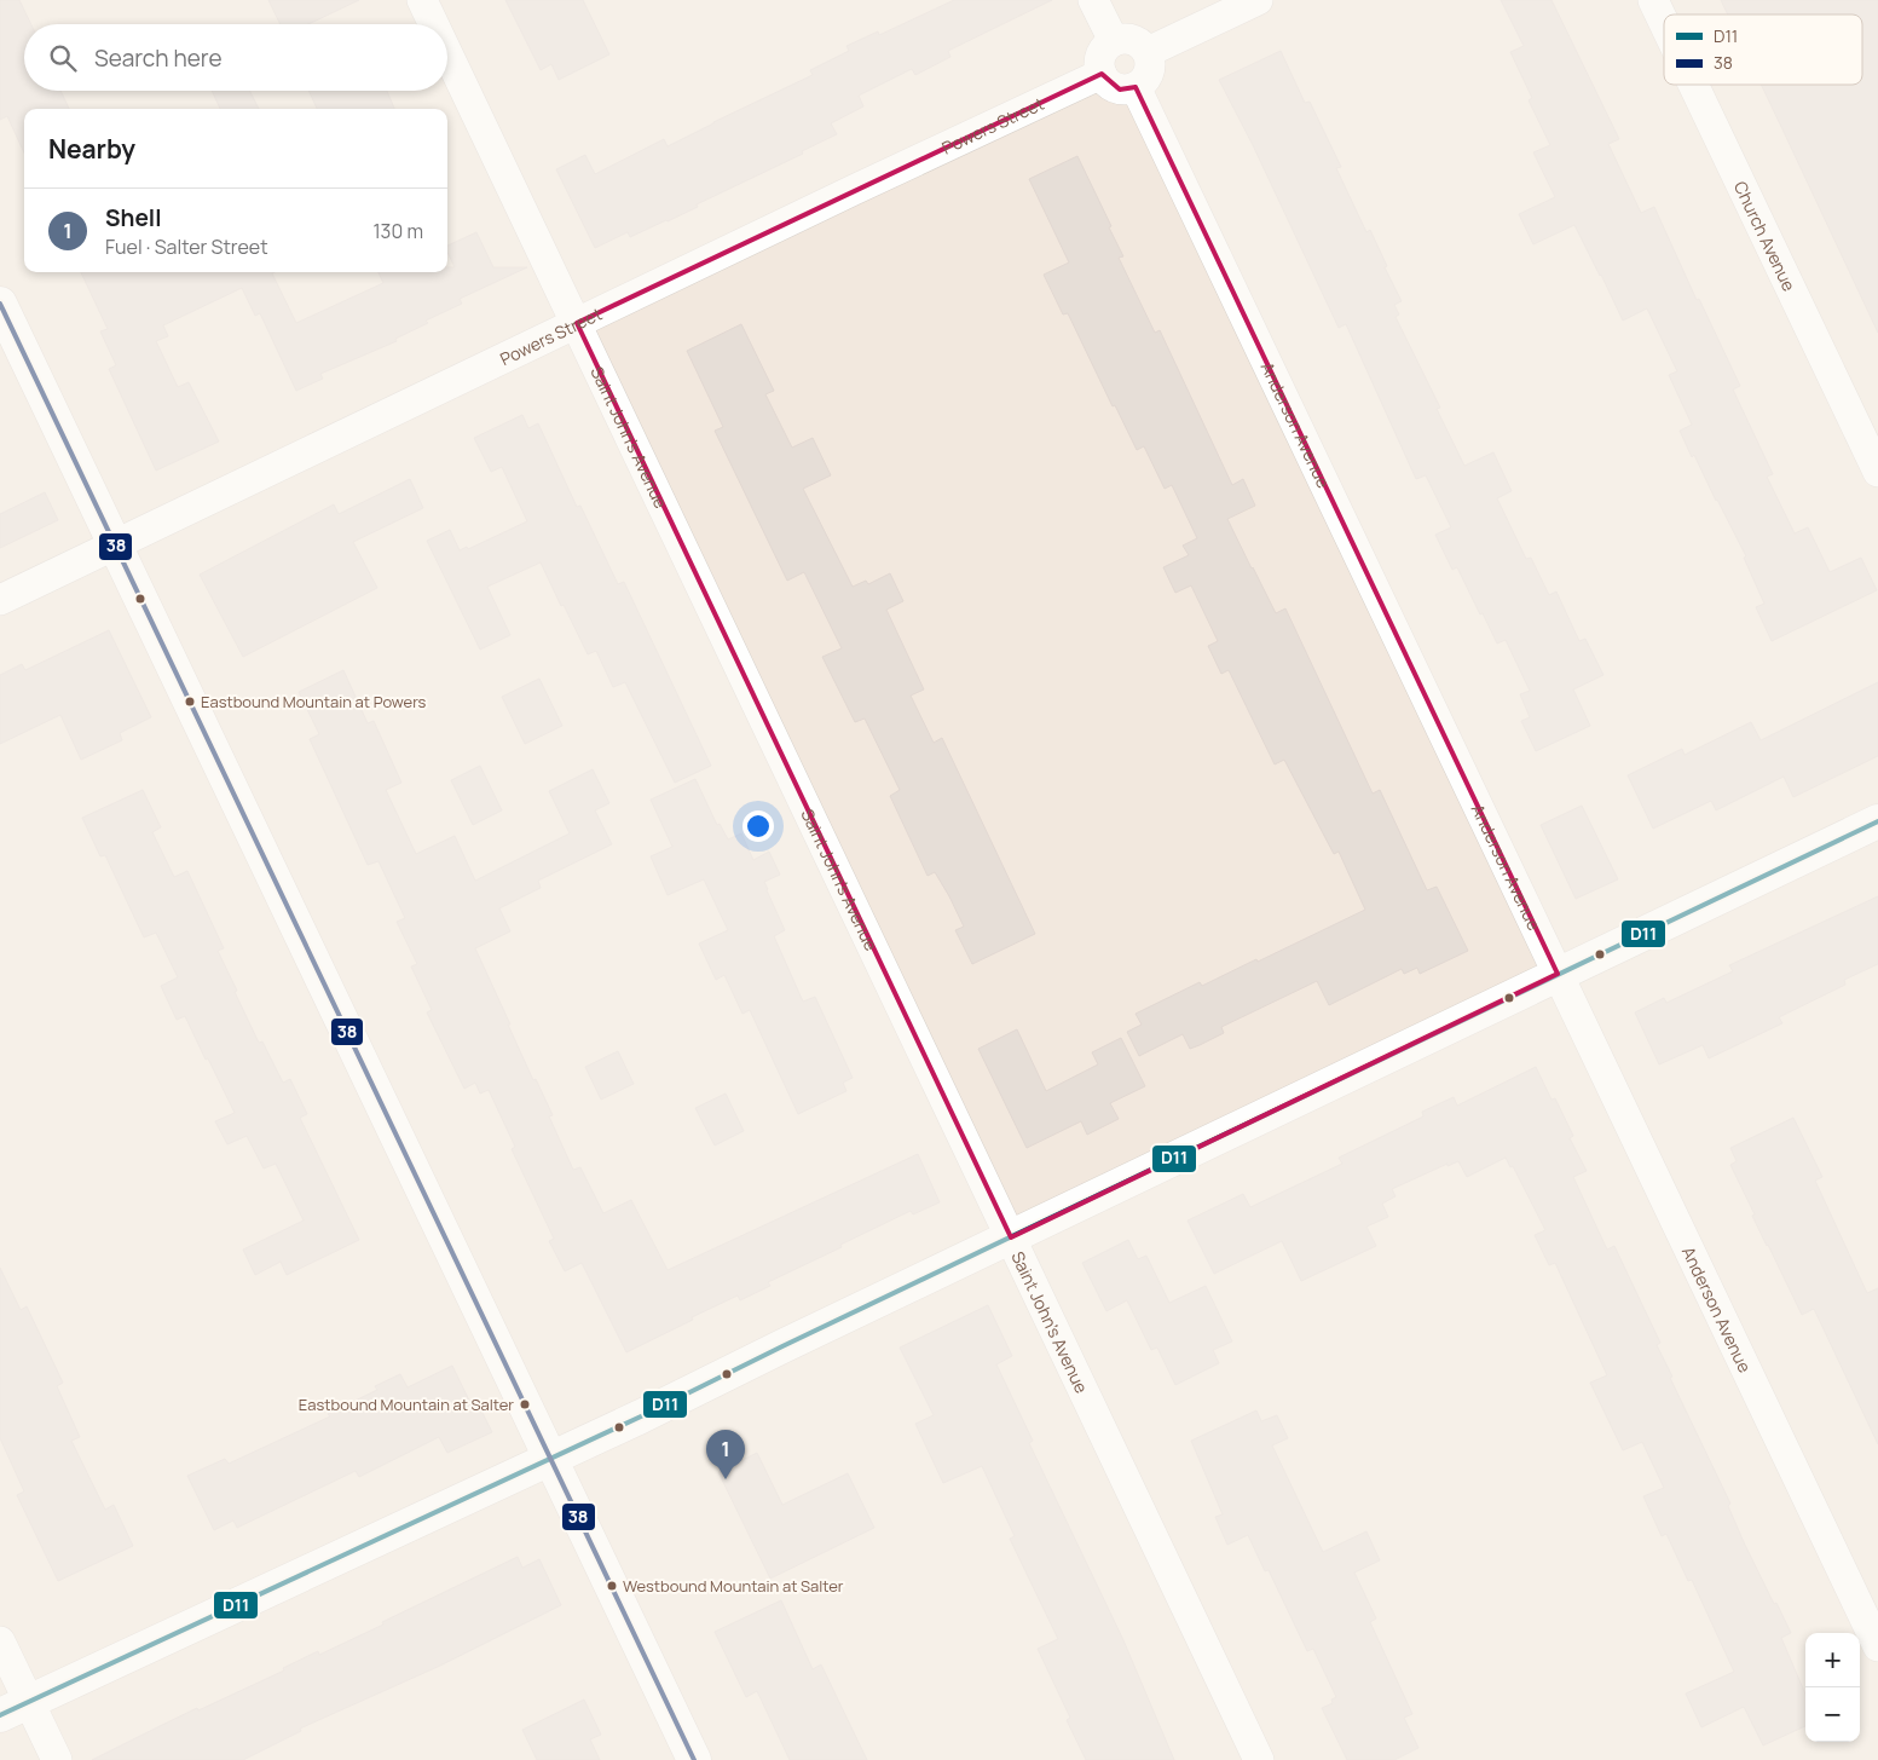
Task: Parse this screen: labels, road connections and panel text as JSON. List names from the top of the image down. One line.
{"streets":{"street":["Powers Street","Church Avenue","Anderson Avenue","Saint John's Avenue"]},"crossings":[["Powers Street","Anderson Avenue"],["Powers Street","Saint John's Avenue"]],"places":["Eastbound Mountain at Powers","Eastbound Mountain at Salter","Westbound Mountain at Salter"],"lines":["transit line 38","transit line D11"],"legend":["D11","38"],"page":{"search":"Search here","heading":"Nearby","list":[{"mark":"1","name":"Shell","note":"Fuel · Salter Street","value":"130 m"}],"pins":"1","map_buttons":["+","−"]}}
